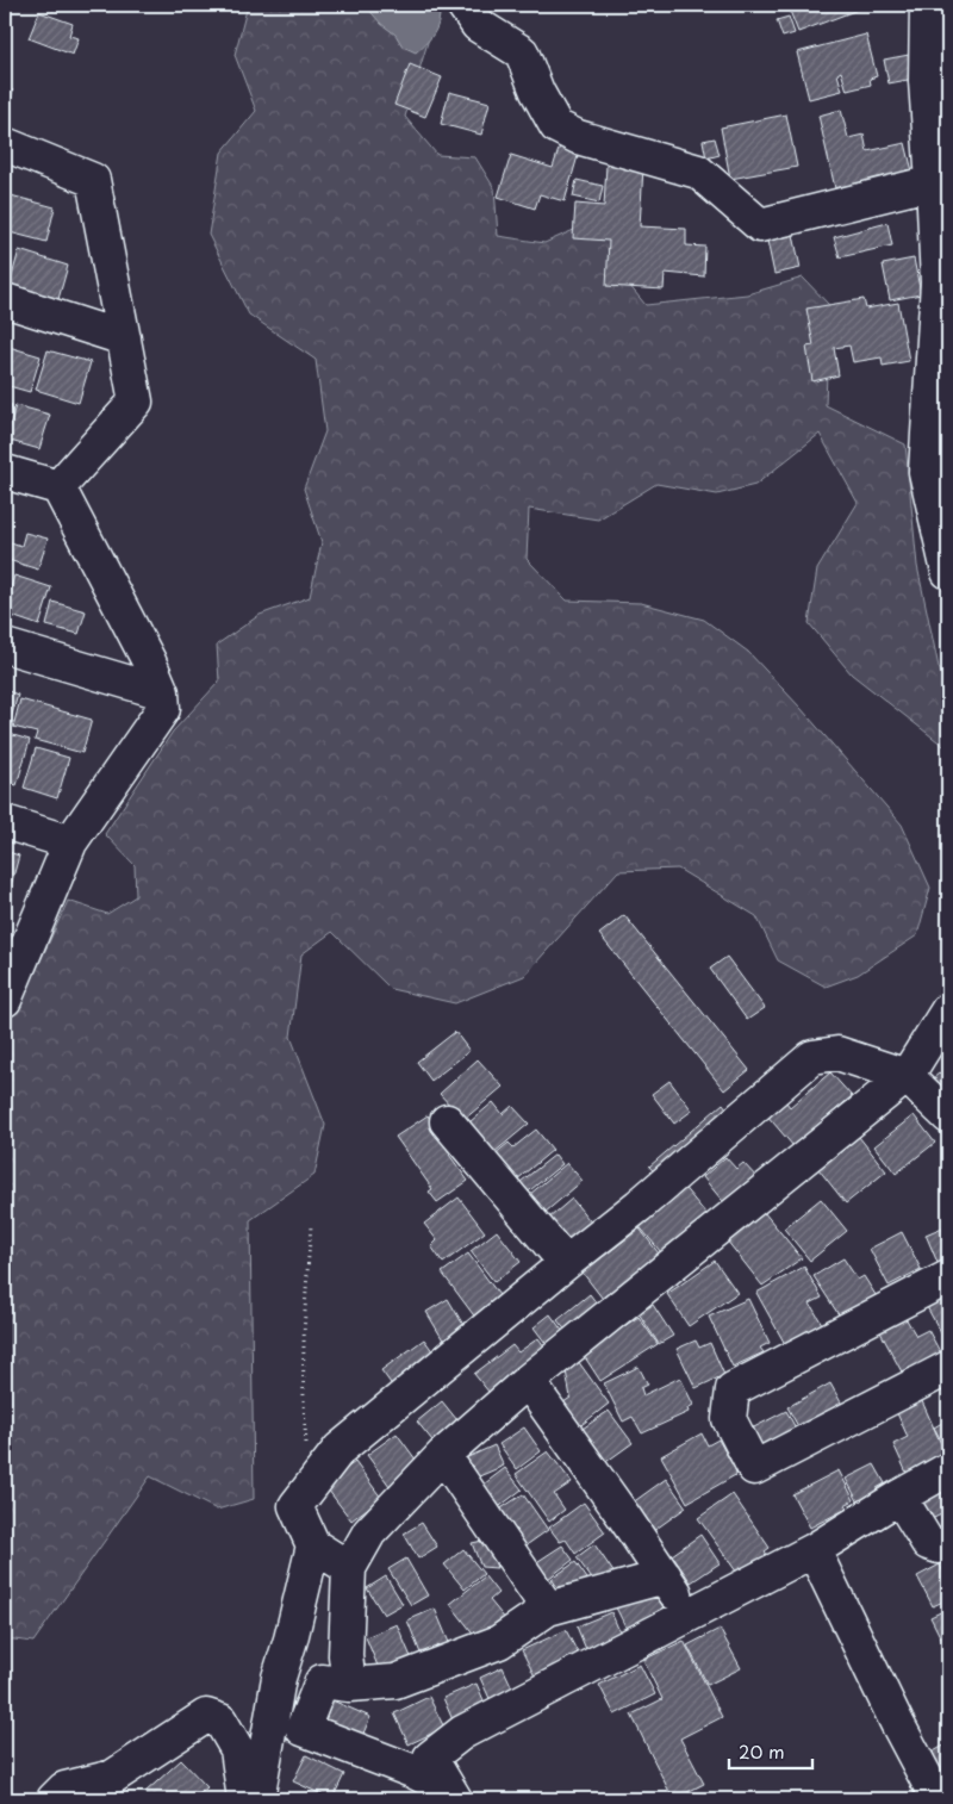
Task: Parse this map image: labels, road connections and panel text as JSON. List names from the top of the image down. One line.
{"scale_bar":"20 m"}
